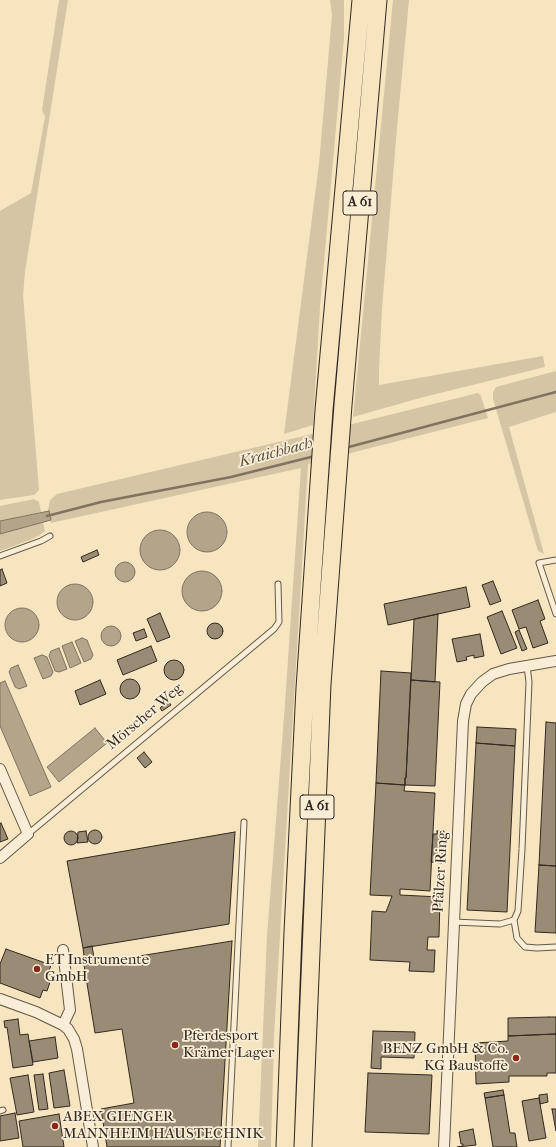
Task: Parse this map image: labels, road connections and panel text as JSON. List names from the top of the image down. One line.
{"streets":{"highway":["A 61"],"street":["Mörscher Weg","Pfälzer Ring"]},"water":["Kraichbach"],"places":["ET Instrumente GmbH","Pferdesport Krämer Lager","BENZ GmbH & Co. KG Baustoffe","ABEX GIENGER MANNHEIM HAUSTECHNIK"]}
